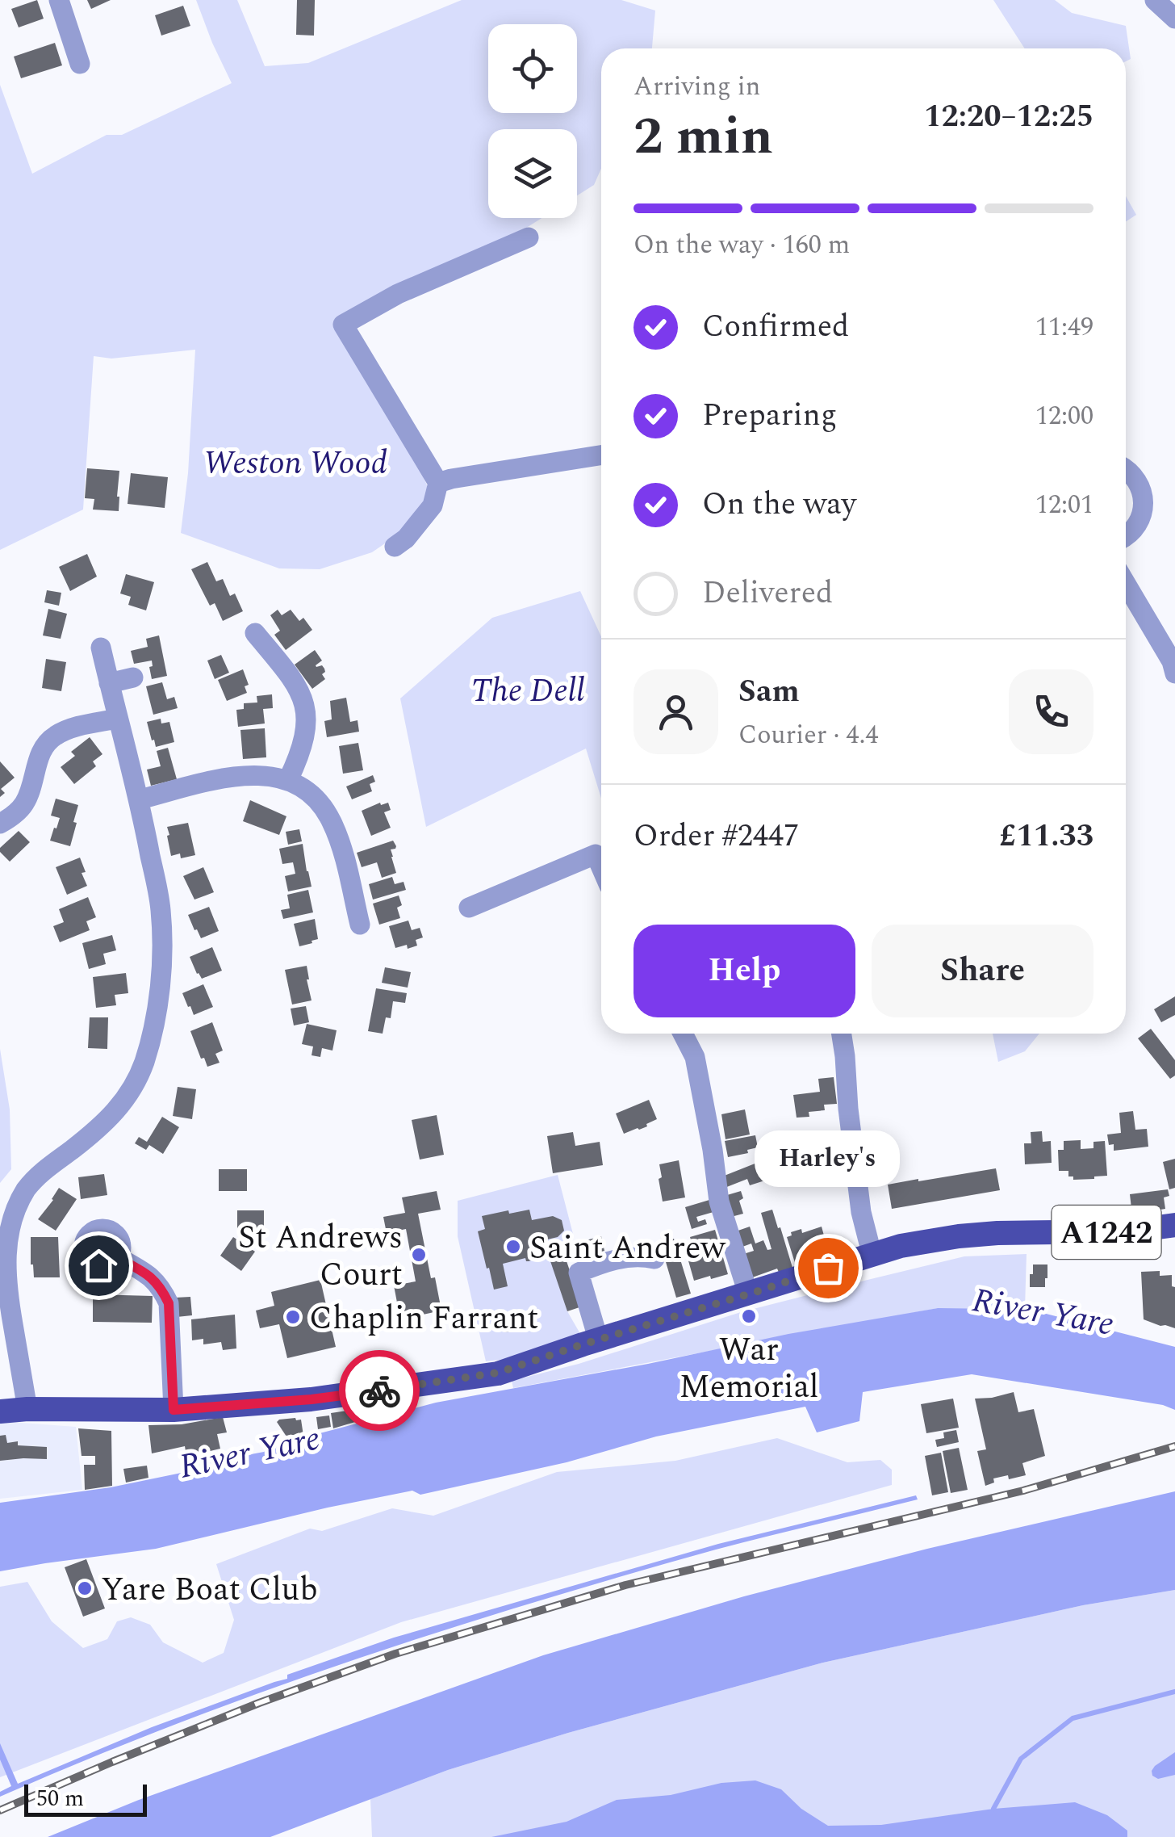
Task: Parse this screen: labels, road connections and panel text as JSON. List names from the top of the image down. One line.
{"streets":{"main road":["A1242"]},"water":["River Yare"],"parks":["Weston Wood","The Dell"],"places":["Saint Andrew","St Andrews Court","Harley's","War Memorial","Chaplin Farrant","Yare Boat Club"],"scale_bar":"50 m","page":{"heading":["2 min","Arriving in","12:20–12:25"],"panel":["Sam","Courier · 4.4","Order #2447","£11.33"],"bar":"On the way · 160 m","list":[["Confirmed","11:49"],["Preparing","12:00"],["On the way","12:01"],"Delivered"],"buttons":["Help","Share"],"bubble":"Harley's","scale":"50 m"}}
